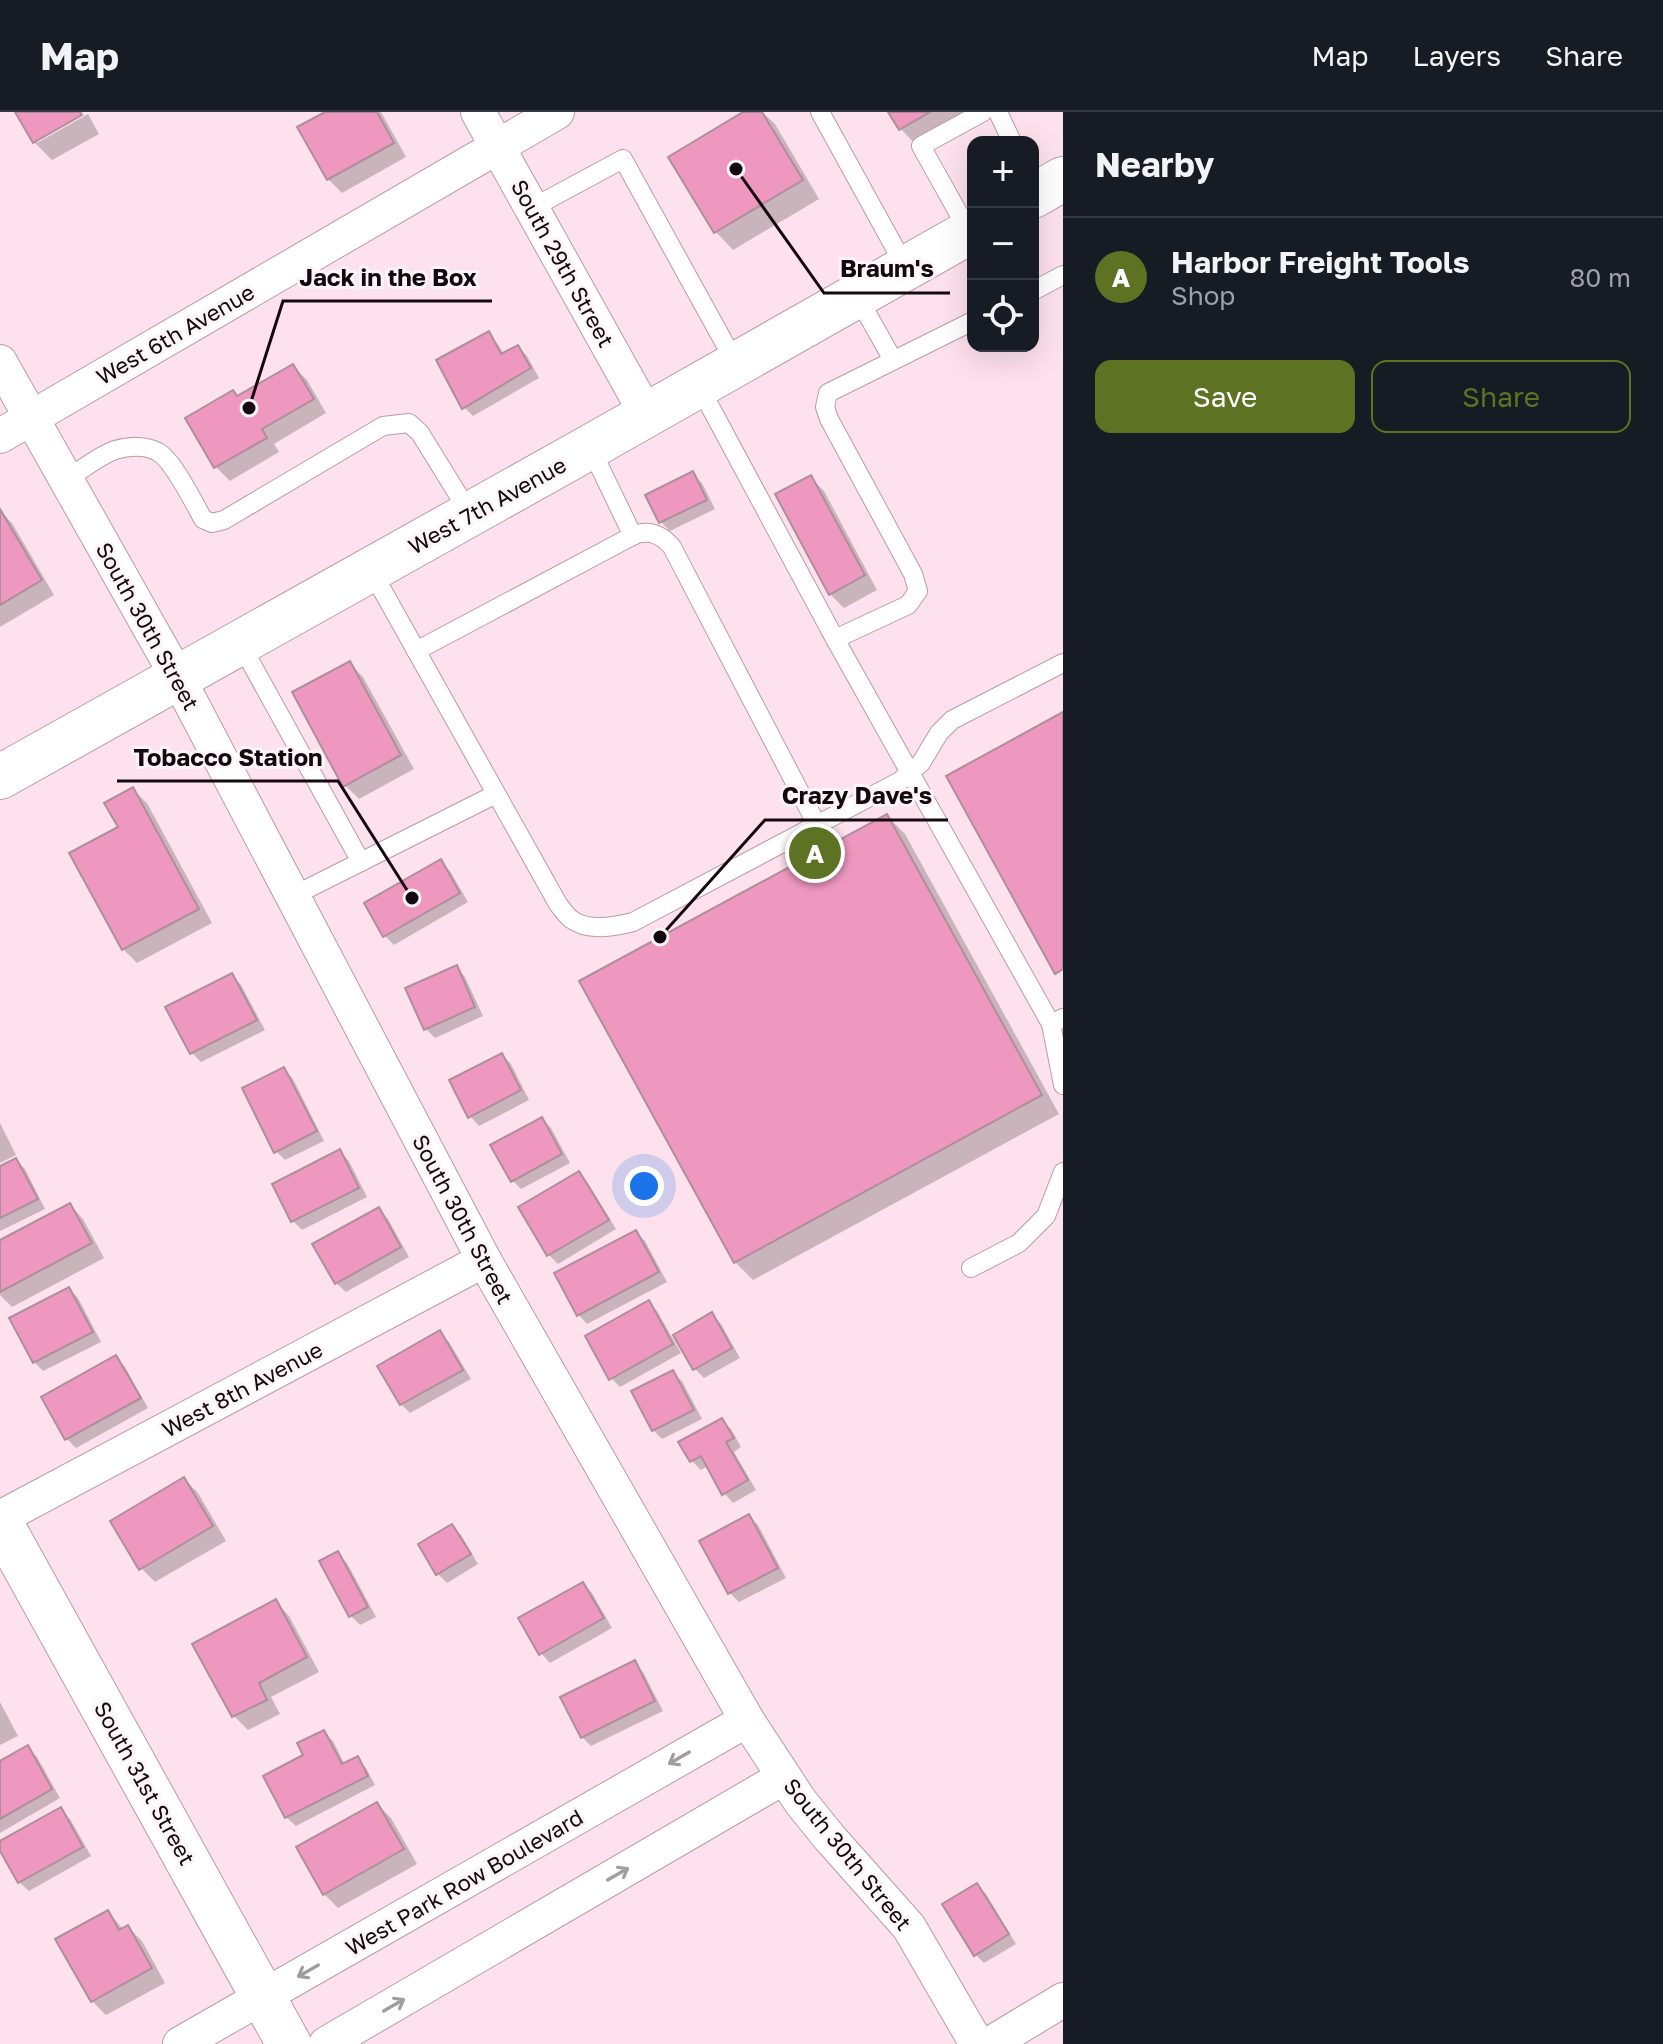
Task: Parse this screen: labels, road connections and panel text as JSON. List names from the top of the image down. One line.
{"streets":{"main road":["West 7th Avenue","South 31st Street"],"street":["South 29th Street","West 6th Avenue","South 30th Street","West 8th Avenue","West Park Row Boulevard"]},"crossings":[["South 29th Street","West 6th Avenue"],["South 29th Street","West 7th Avenue"],["West 6th Avenue","South 30th Street"],["West 7th Avenue","South 30th Street"],["South 30th Street","West 8th Avenue"],["South 30th Street","West Park Row Boulevard"],["West 8th Avenue","South 31st Street"],["South 31st Street","West Park Row Boulevard"]],"places":["Braum's","Jack in the Box","Tobacco Station","Crazy Dave's"],"page":{"header":"Map","nav":["Map","Layers","Share"],"heading":"Nearby","map_buttons":["+","−"],"list":[{"mark":"A","name":"Harbor Freight Tools","note":"Shop","value":"80 m"}],"buttons":["Save","Share"],"pins":"A"}}
